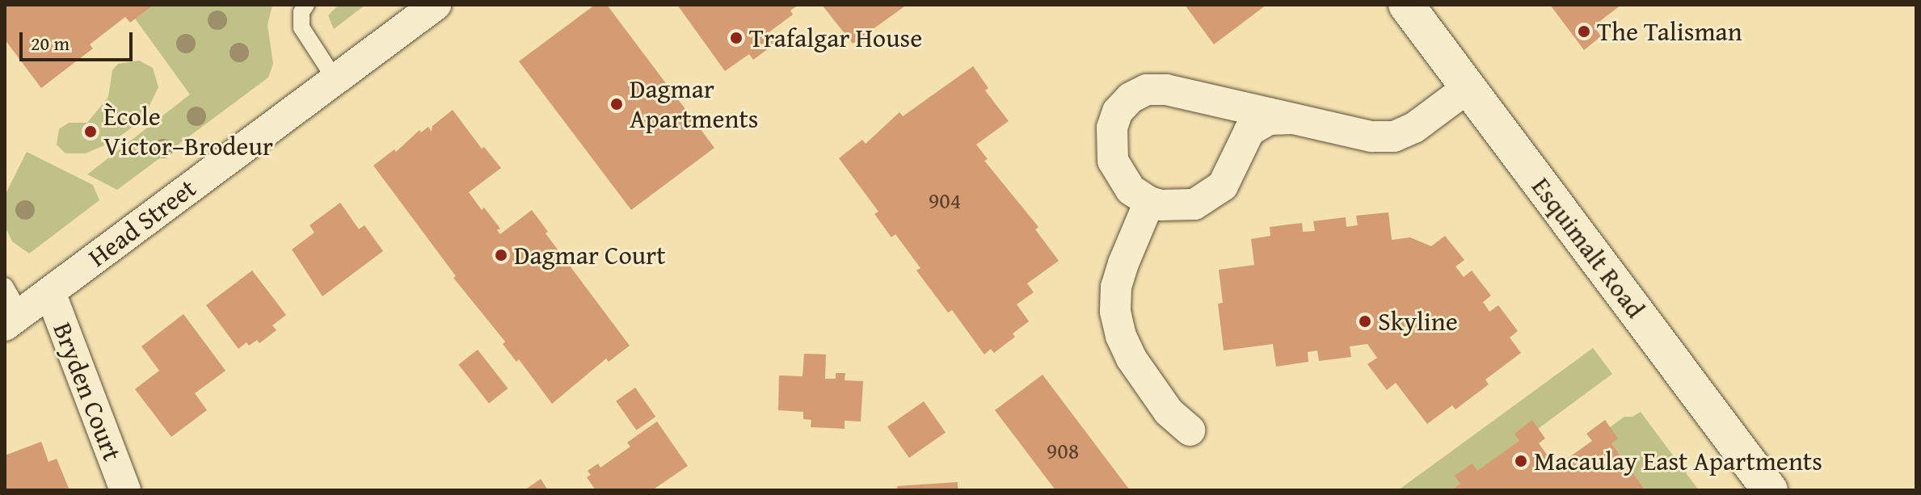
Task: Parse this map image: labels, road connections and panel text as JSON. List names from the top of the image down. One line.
{"streets":{"main road":["Esquimalt Road"],"street":["Head Street","Bryden Court"]},"crossings":[["Head Street","Bryden Court"]],"places":["The Talisman","Trafalgar House","Dagmar Apartments","Ècole Victor–Brodeur","Dagmar Court","Skyline","Macaulay East Apartments"],"house_numbers":["904","908"],"scale_bar":"20 m"}
